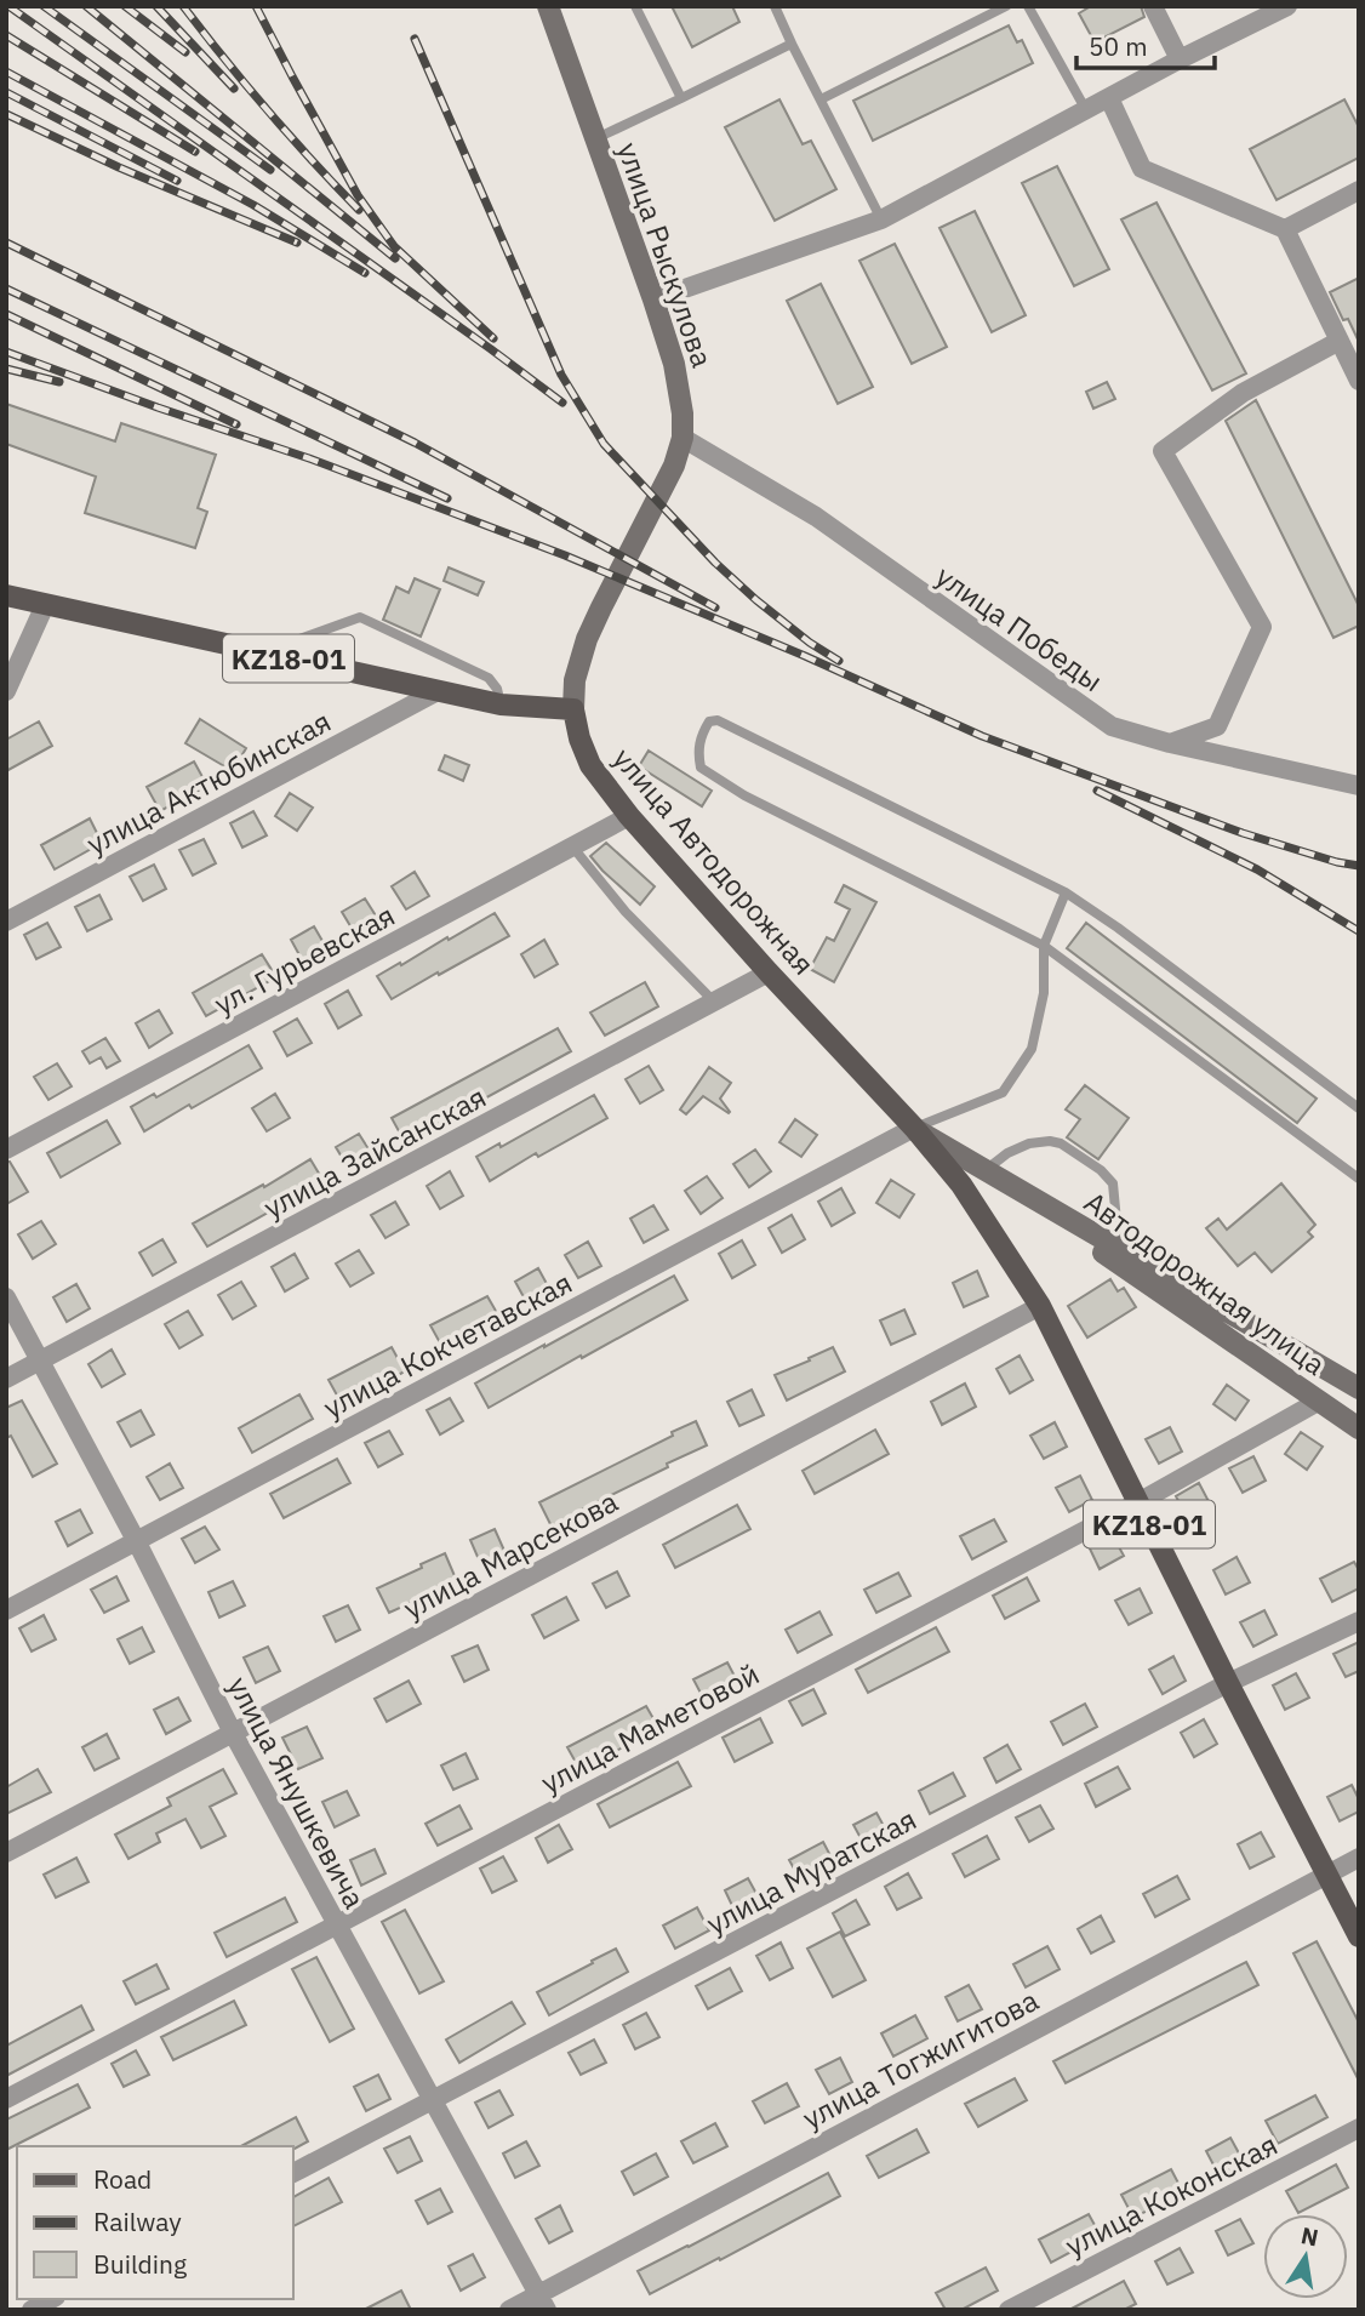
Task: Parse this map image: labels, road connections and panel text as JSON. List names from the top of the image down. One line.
{"streets":{"main road":["улица Рыскулова","KZ18-01","улица Автодорожная","Автодорожная улица"],"street":["улица Победы","улица Актюбинская","ул. Гурьевская","улица Зайсанская","улица Кокчетавская","улица Марсекова","улица Маметовой","улица Янушкевича","улица Муратская","улица Тогжигитова","улица Коконская"]},"crossings":[["улица Рыскулова","улица Победы"],["улица Рыскулова","KZ18-01"],["улица Рыскулова","улица Автодорожная"],["KZ18-01","улица Актюбинская"],["KZ18-01","улица Автодорожная"],["KZ18-01","Автодорожная улица"],["KZ18-01","улица Кокчетавская"],["KZ18-01","улица Марсекова"],["KZ18-01","улица Маметовой"],["KZ18-01","улица Муратская"],["KZ18-01","улица Тогжигитова"],["улица Автодорожная","ул. Гурьевская"],["улица Автодорожная","улица Зайсанская"],["улица Автодорожная","Автодорожная улица"],["улица Автодорожная","улица Кокчетавская"],["улица Зайсанская","улица Янушкевича"],["Автодорожная улица","улица Кокчетавская"],["Автодорожная улица","улица Маметовой"],["улица Кокчетавская","улица Янушкевича"],["улица Марсекова","улица Янушкевича"],["улица Маметовой","улица Янушкевича"],["улица Янушкевича","улица Муратская"],["улица Янушкевича","улица Тогжигитова"]],"legend":["Road","Railway","Building"],"scale_bar":"50 m","north":"top"}
